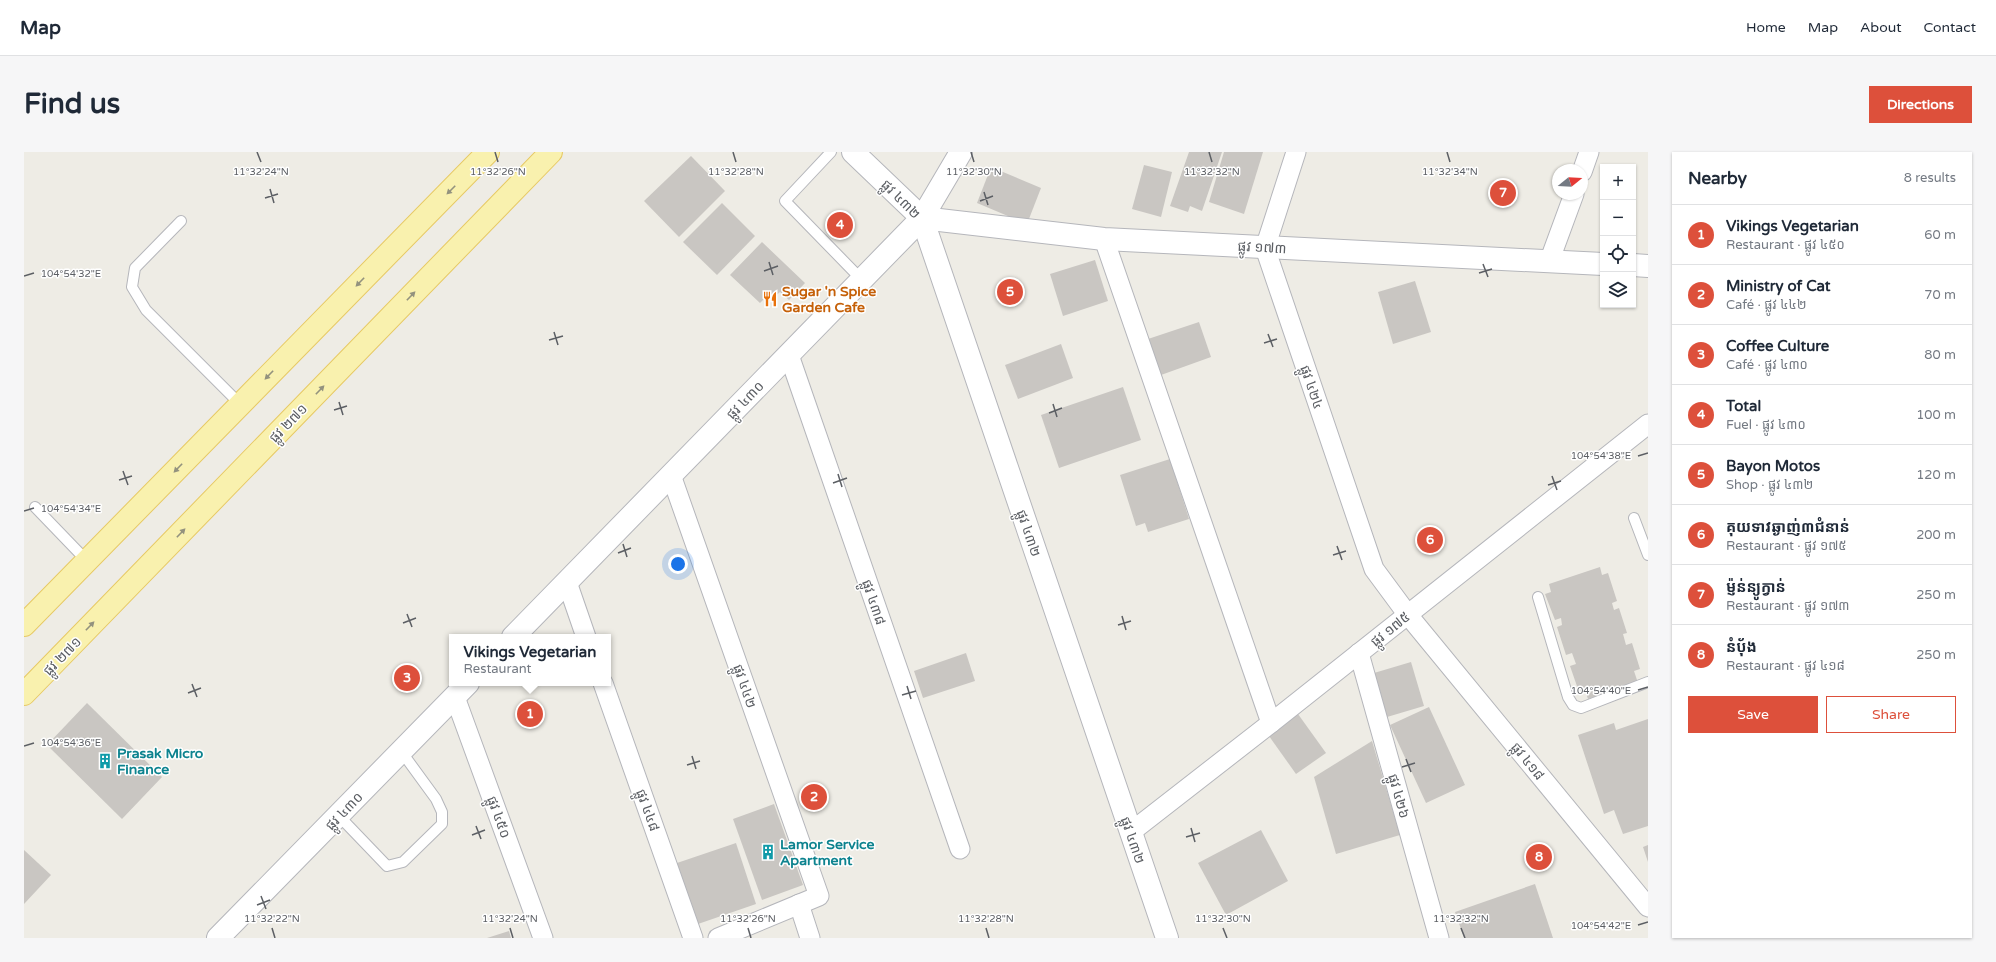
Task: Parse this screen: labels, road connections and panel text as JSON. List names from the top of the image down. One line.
{"streets":{"main road":["ផ្លូវ ២៧១"],"street":["ផ្លូវ ៤៣២","ផ្លូវ ១៧៣","ផ្លូវ ៤២៤","ផ្លូវ ៤៣០","ផ្លូវ ៤៣៨","ផ្លូវ ១៧៥","ផ្លូវ ៤៤២","ផ្លូវ ៤១៨","ផ្លូវ ៤២៦","ផ្លូវ ៤៤៨","ផ្លូវ ៤៥០"]},"crossings":[["ផ្លូវ ៤៣២","ផ្លូវ ១៧៣"],["ផ្លូវ ៤៣២","ផ្លូវ ៤៣០"],["ផ្លូវ ៤៣២","ផ្លូវ ១៧៥"],["ផ្លូវ ១៧៣","ផ្លូវ ៤២៤"],["ផ្លូវ ១៧៣","ផ្លូវ ៤៣០"],["ផ្លូវ ៤២៤","ផ្លូវ ១៧៥"],["ផ្លូវ ៤២៤","ផ្លូវ ៤១៨"],["ផ្លូវ ៤៣០","ផ្លូវ ៤៣៨"],["ផ្លូវ ៤៣០","ផ្លូវ ៤៤២"],["ផ្លូវ ៤៣០","ផ្លូវ ៤៥០"],["ផ្លូវ ១៧៥","ផ្លូវ ៤១៨"],["ផ្លូវ ១៧៥","ផ្លូវ ៤២៦"]],"places":{"restaurant":["Sugar 'n Spice Garden Cafe"],"building":["Prasak Micro Finance","Lamor Service Apartment"]},"north":"right","page":{"header":"Map","nav":["Home","Map","About","Contact"],"buttons":["Directions",["Save","Share"]],"title":"Find us","heading":["Nearby","8 results"],"map_buttons":["+","−"],"pins":["7","4","5","6","3","1","2","8"],"list":[{"mark":"1","name":"Vikings Vegetarian","note":"Restaurant · ផ្លូវ ៤៥០","value":"60 m"},{"mark":"2","name":"Ministry of Cat","note":"Café · ផ្លូវ ៤៤២","value":"70 m"},{"mark":"3","name":"Coffee Culture","note":"Café · ផ្លូវ ៤៣០","value":"80 m"},{"mark":"4","name":"Total","note":"Fuel · ផ្លូវ ៤៣០","value":"100 m"},{"mark":"5","name":"Bayon Motos","note":"Shop · ផ្លូវ ៤៣២","value":"120 m"},{"mark":"6","name":"គុយទាវឆ្ងាញ់៣ជំនាន់","note":"Restaurant · ផ្លូវ ១៧៥","value":"200 m"},{"mark":"7","name":"ម្ញ៉ន់ន្យូក្វាន់","note":"Restaurant · ផ្លូវ ១៧៣","value":"250 m"},{"mark":"8","name":"នំប៉័ង","note":"Restaurant · ផ្លូវ ៤១៨","value":"250 m"}],"popup":["Vikings Vegetarian","Restaurant"]},"coordinates":["11°32'24\"N","11°32'26\"N","11°32'28\"N","11°32'30\"N","11°32'32\"N","11°32'34\"N","104°54'32\"E","104°54'38\"E","104°54'34\"E","104°54'40\"E","104°54'36\"E","11°32'22\"N","104°54'42\"E"]}
